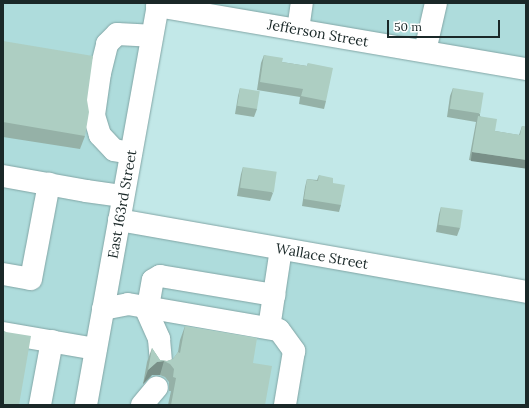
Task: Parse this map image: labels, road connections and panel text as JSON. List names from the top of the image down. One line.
{"streets":{"street":["Jefferson Street","East 163rd Street","Wallace Street"]},"crossings":[["Jefferson Street","East 163rd Street"],["East 163rd Street","Wallace Street"]],"scale_bar":"50 m"}
